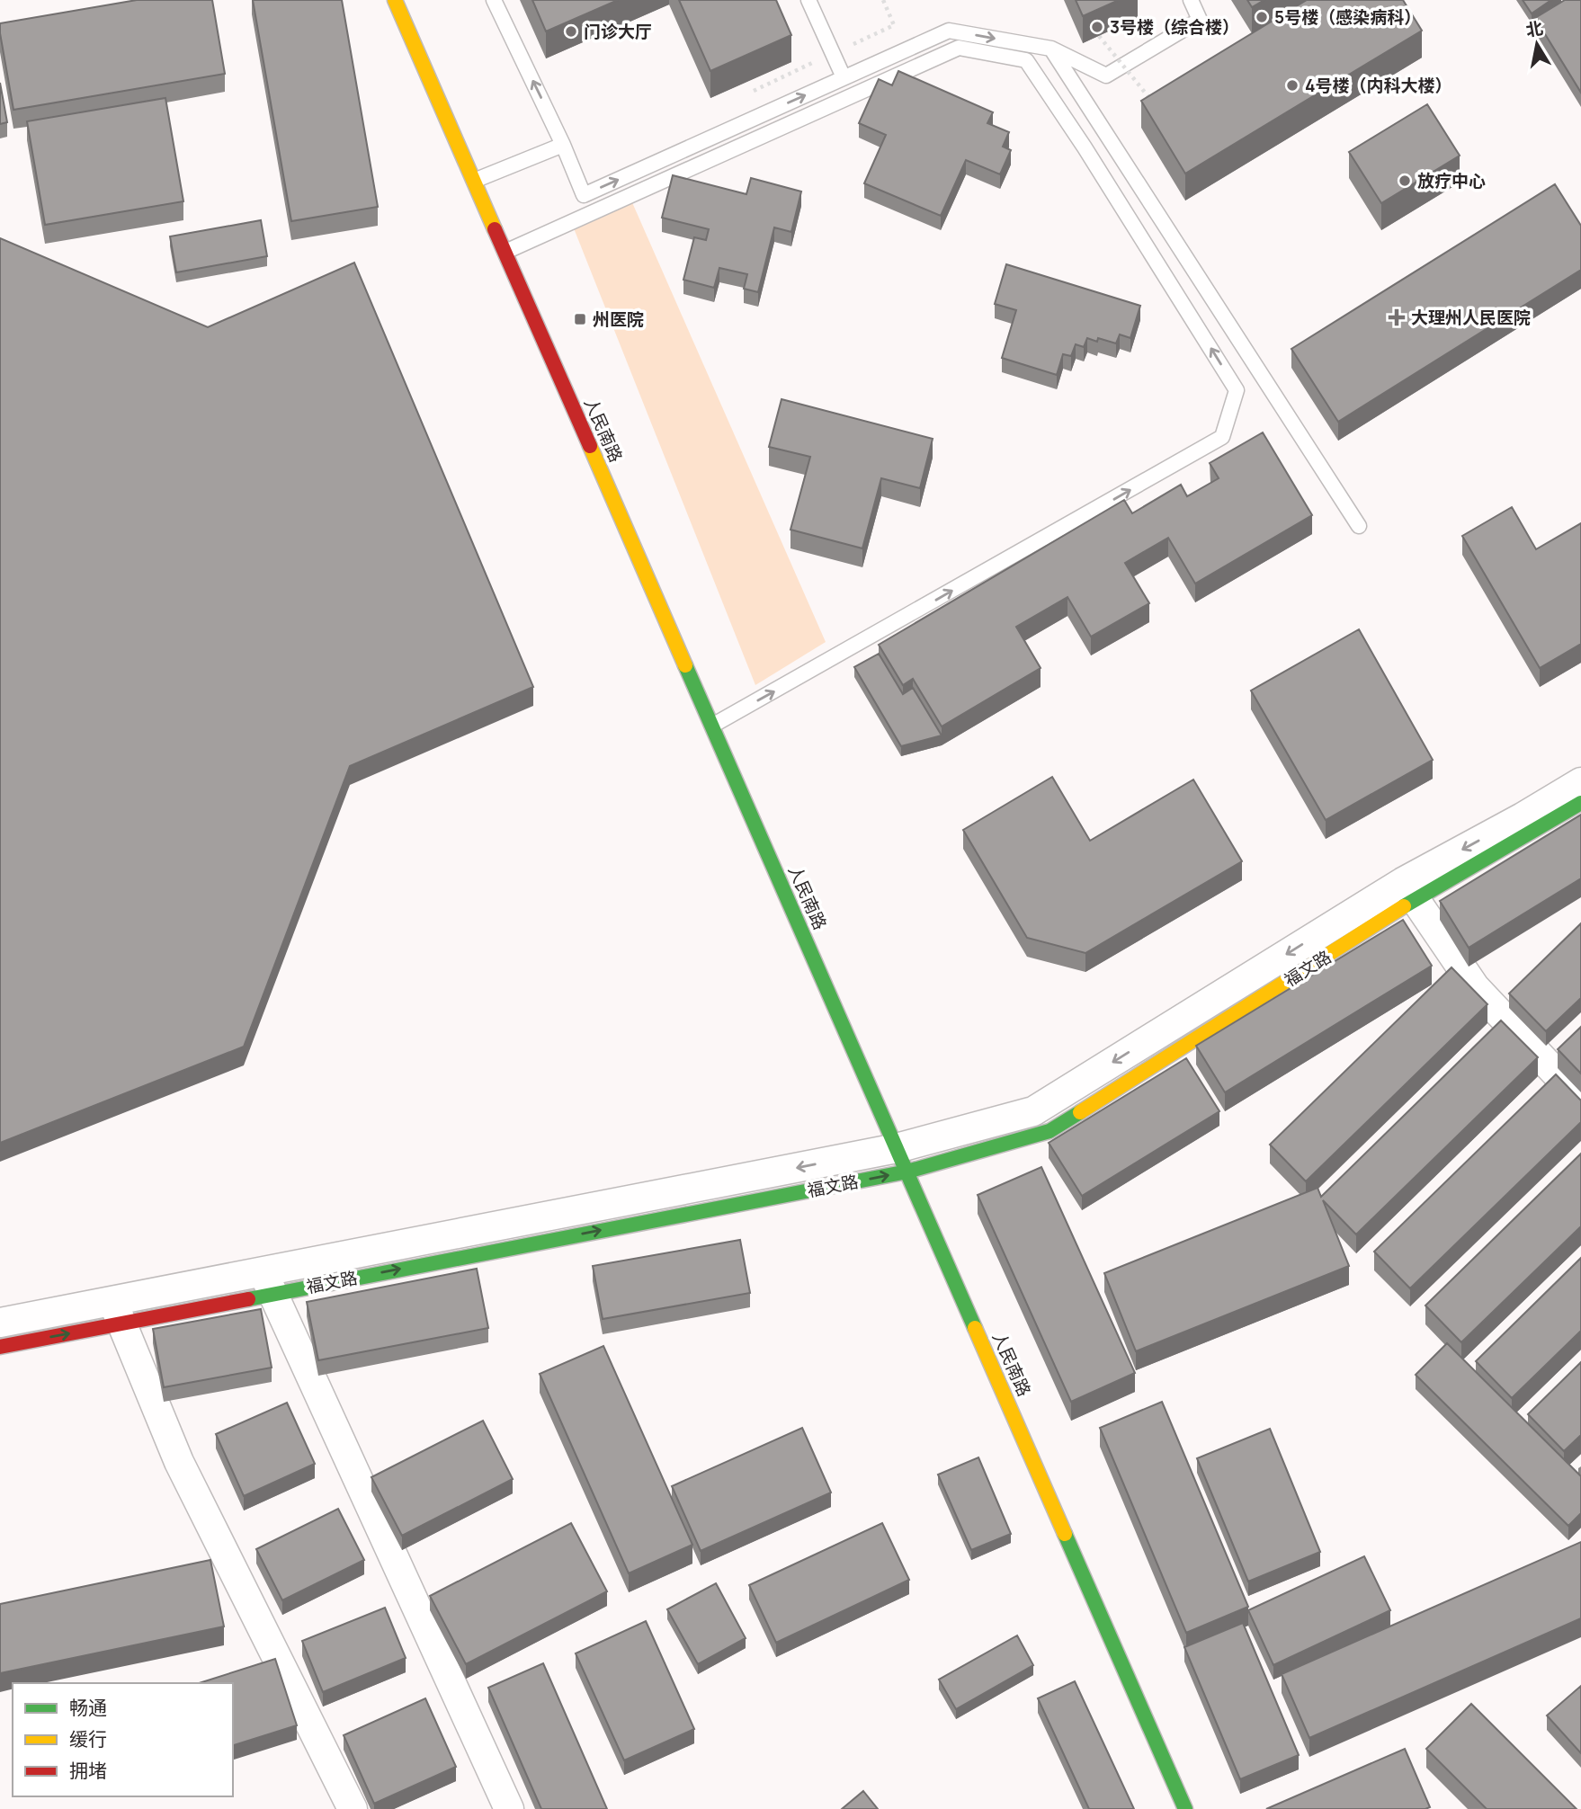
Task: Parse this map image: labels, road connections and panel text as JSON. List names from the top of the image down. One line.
{"streets":{"main road":["人民南路","福文路"]},"crossings":[["人民南路","福文路"]],"places":{"other":["5号楼（感染病科）","3号楼（综合楼）","门诊大厅","4号楼（内科大楼）","放疗中心"],"health":["大理州人民医院"],"transit":["州医院"]},"legend":["畅通","缓行","拥堵"],"north":"top"}
